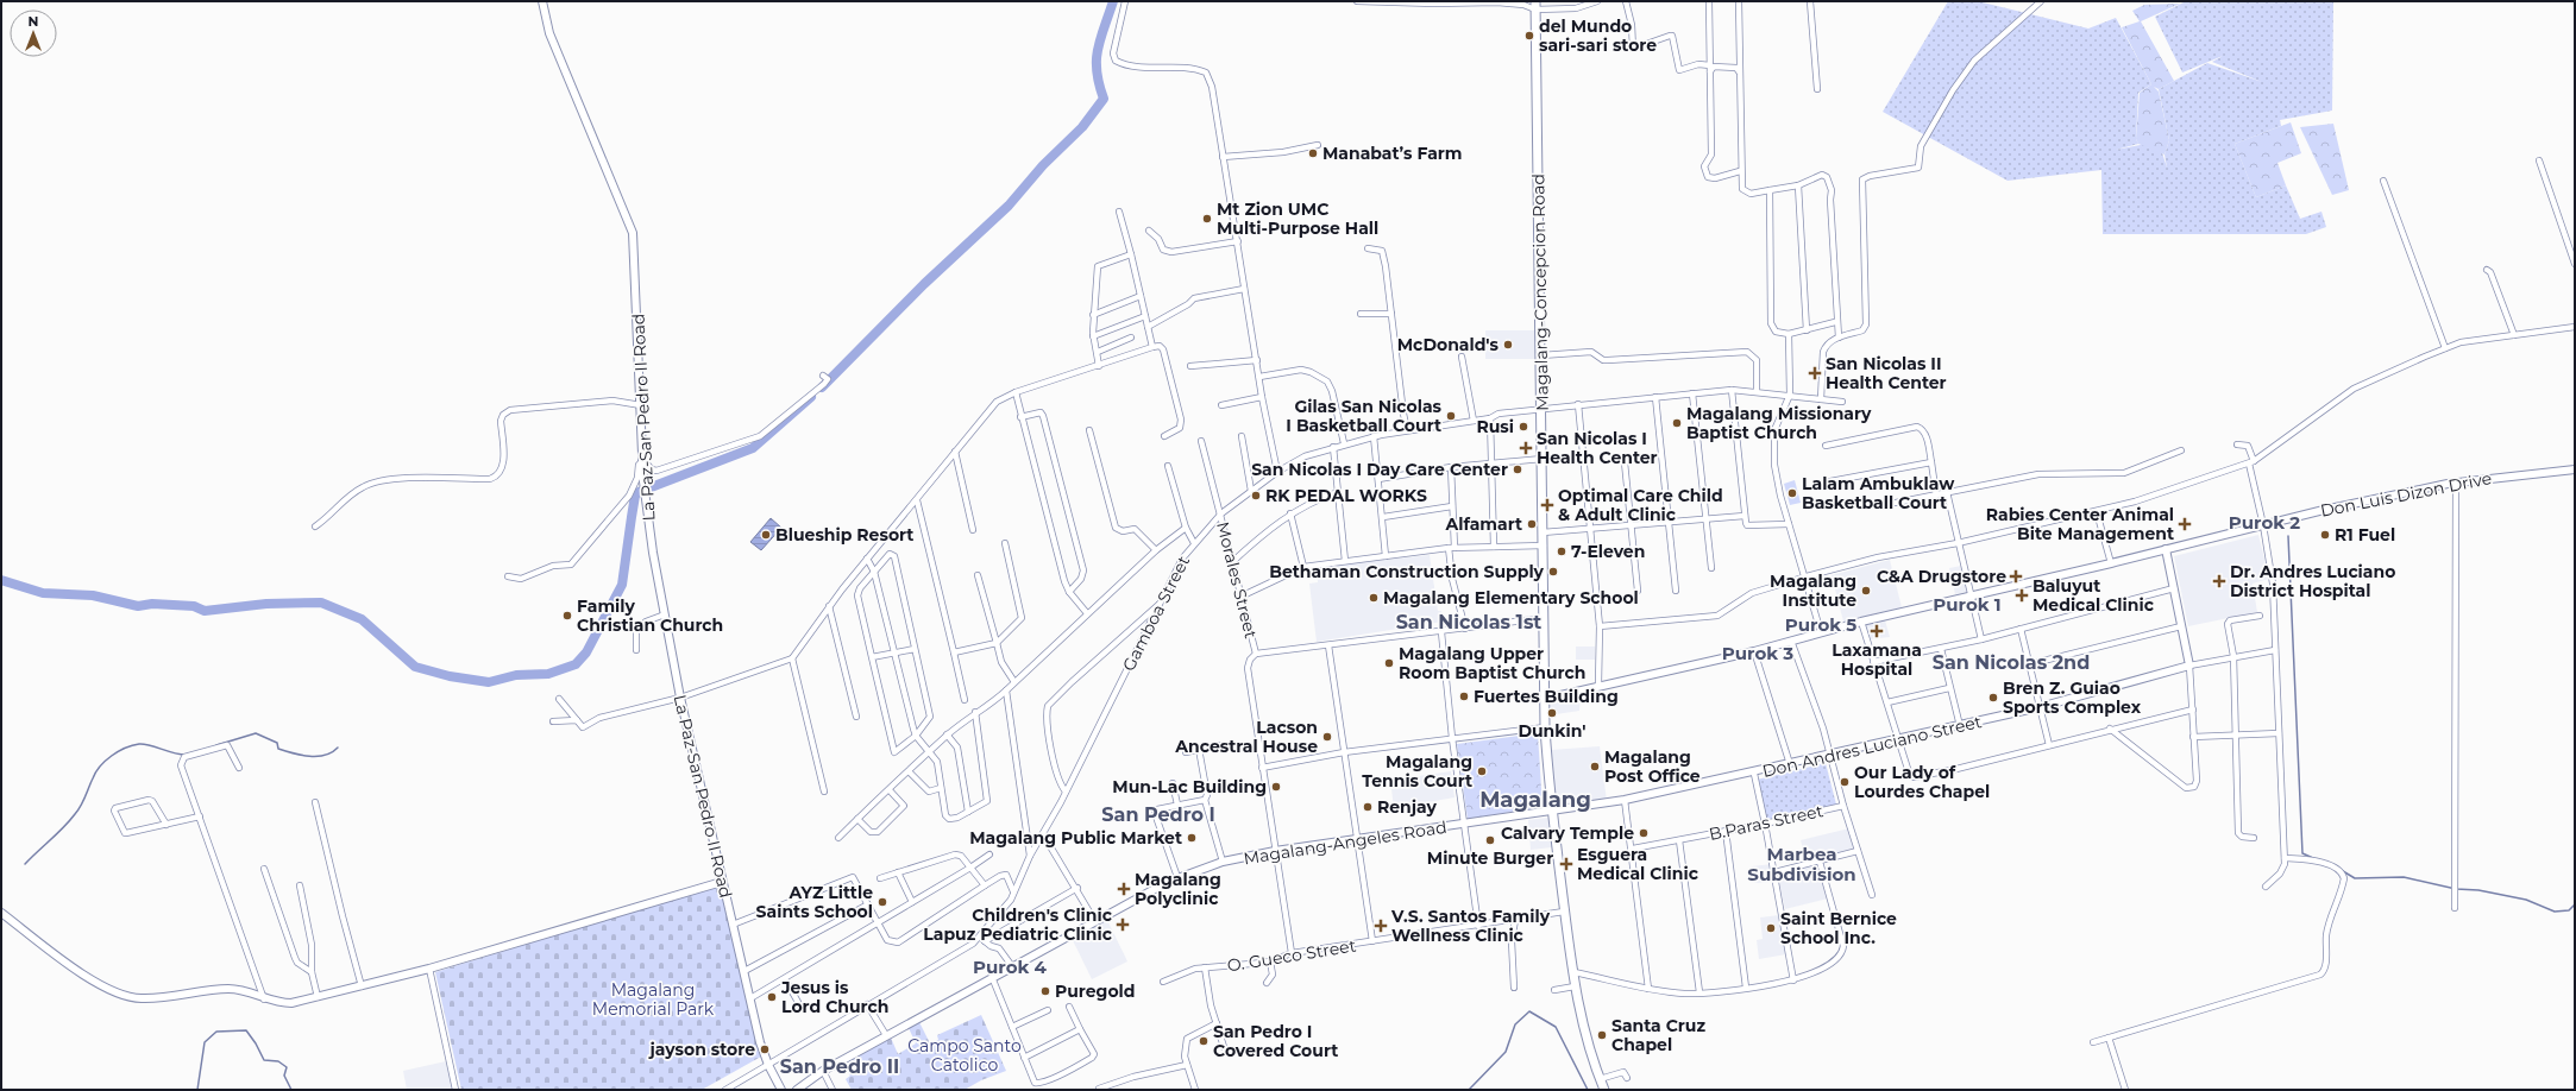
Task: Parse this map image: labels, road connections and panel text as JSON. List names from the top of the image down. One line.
{"streets":{"main road":["Magalang-Concepcion Road"],"street":["La Paz-San Pedro II Road","Don Luis Dizon Drive","Morales Street","Gamboa Street","Don Andres Luciano Street","B.Paras Street","Magalang-Angeles Road","O. Gueco Street"]},"crossings":[["Magalang-Concepcion Road","Don Luis Dizon Drive"],["Magalang-Concepcion Road","Gamboa Street"],["Magalang-Concepcion Road","Don Andres Luciano Street"],["Magalang-Concepcion Road","Magalang-Angeles Road"],["Magalang-Concepcion Road","O. Gueco Street"],["Morales Street","Gamboa Street"],["Morales Street","Magalang-Angeles Road"],["Morales Street","O. Gueco Street"],["Don Andres Luciano Street","Magalang-Angeles Road"]],"districts":["Purok 2","Purok 1","San Nicolas 1st","Purok 5","Purok 3","San Nicolas 2nd","Magalang","San Pedro I","Marbea Subdivision","Purok 4","San Pedro II"],"parks":["Magalang Memorial Park","Campo Santo Catolico"],"places":{"other":["del Mundo sari-sari store","Manabat’s Farm","Mt Zion UMC Multi-Purpose Hall","McDonald's","Gilas San Nicolas I Basketball Court","Magalang Missionary Baptist Church","Rusi","San Nicolas I Day Care Center","Lalam Ambuklaw Basketball Court","RK PEDAL WORKS","Alfamart","Blueship Resort","R1 Fuel","7-Eleven","Bethaman Construction Supply","Magalang Institute","Magalang Elementary School","Family Christian Church","Magalang Upper Room Baptist Church","Fuertes Building","Bren Z. Guiao Sports Complex","Dunkin'","Lacson Ancestral House","Magalang Post Office","Magalang Tennis Court","Our Lady of Lourdes Chapel","Mun-Lac Building","Renjay","Calvary Temple","Magalang Public Market","Minute Burger","AYZ Little Saints School","Saint Bernice School Inc.","Puregold","Jesus is Lord Church","Santa Cruz Chapel","San Pedro I Covered Court","jayson store"],"health":["San Nicolas II Health Center","San Nicolas I Health Center","Optimal Care Child & Adult Clinic","Rabies Center Animal Bite Management","C&A Drugstore","Dr. Andres Luciano District Hospital","Baluyut Medical Clinic","Laxamana Hospital","Esguera Medical Clinic","Magalang Polyclinic","Children's Clinic Lapuz Pediatric Clinic","V.S. Santos Family Wellness Clinic"]},"north":"top"}
